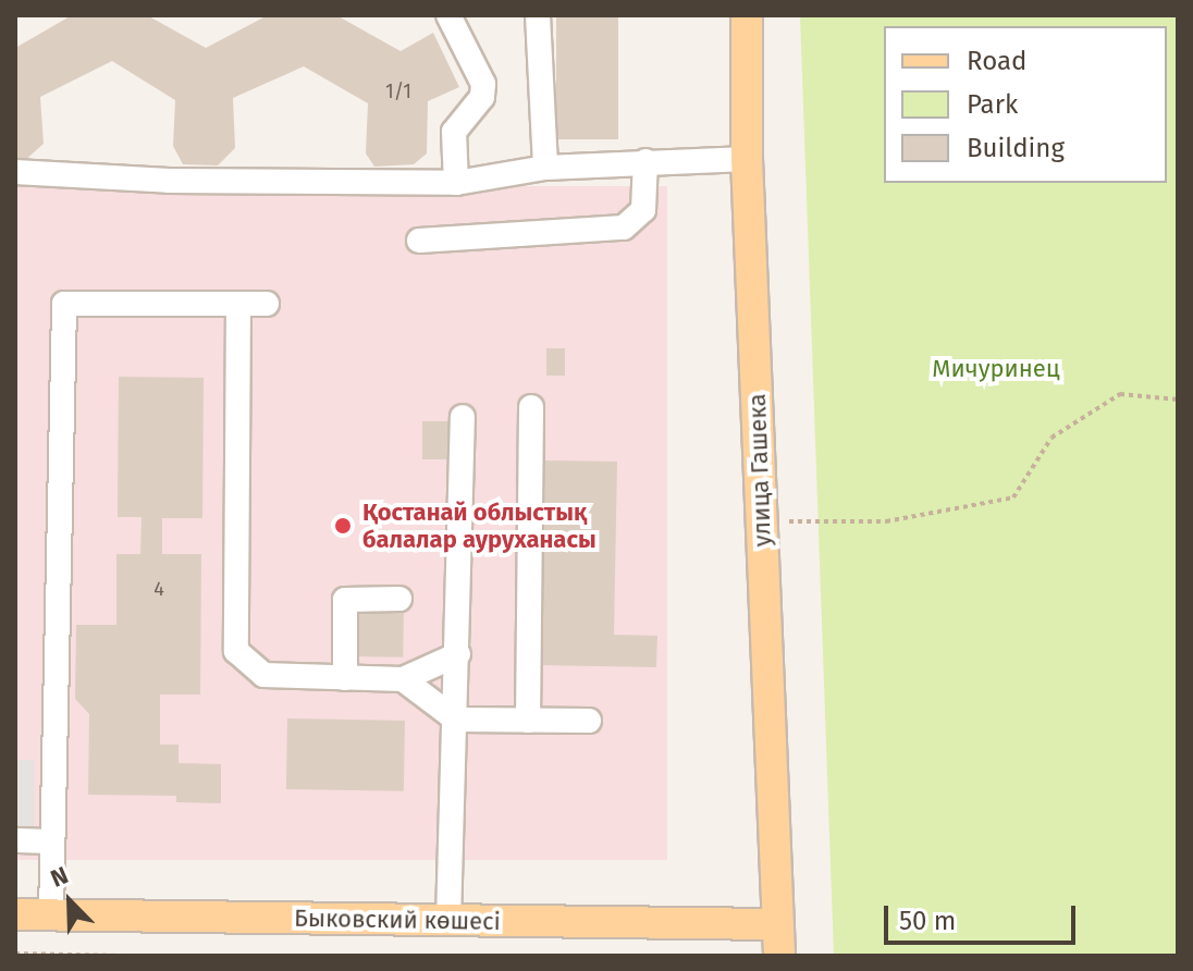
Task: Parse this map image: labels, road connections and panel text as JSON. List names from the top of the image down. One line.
{"streets":{"main road":["улица Гашека","Быковский көшесі"]},"crossings":[["улица Гашека","Быковский көшесі"]],"parks":["Мичуринец"],"places":["Қостанай облыстық балалар ауруханасы"],"house_numbers":["1/1","4"],"legend":["Road","Park","Building"],"scale_bar":"50 m","north":"top left"}
